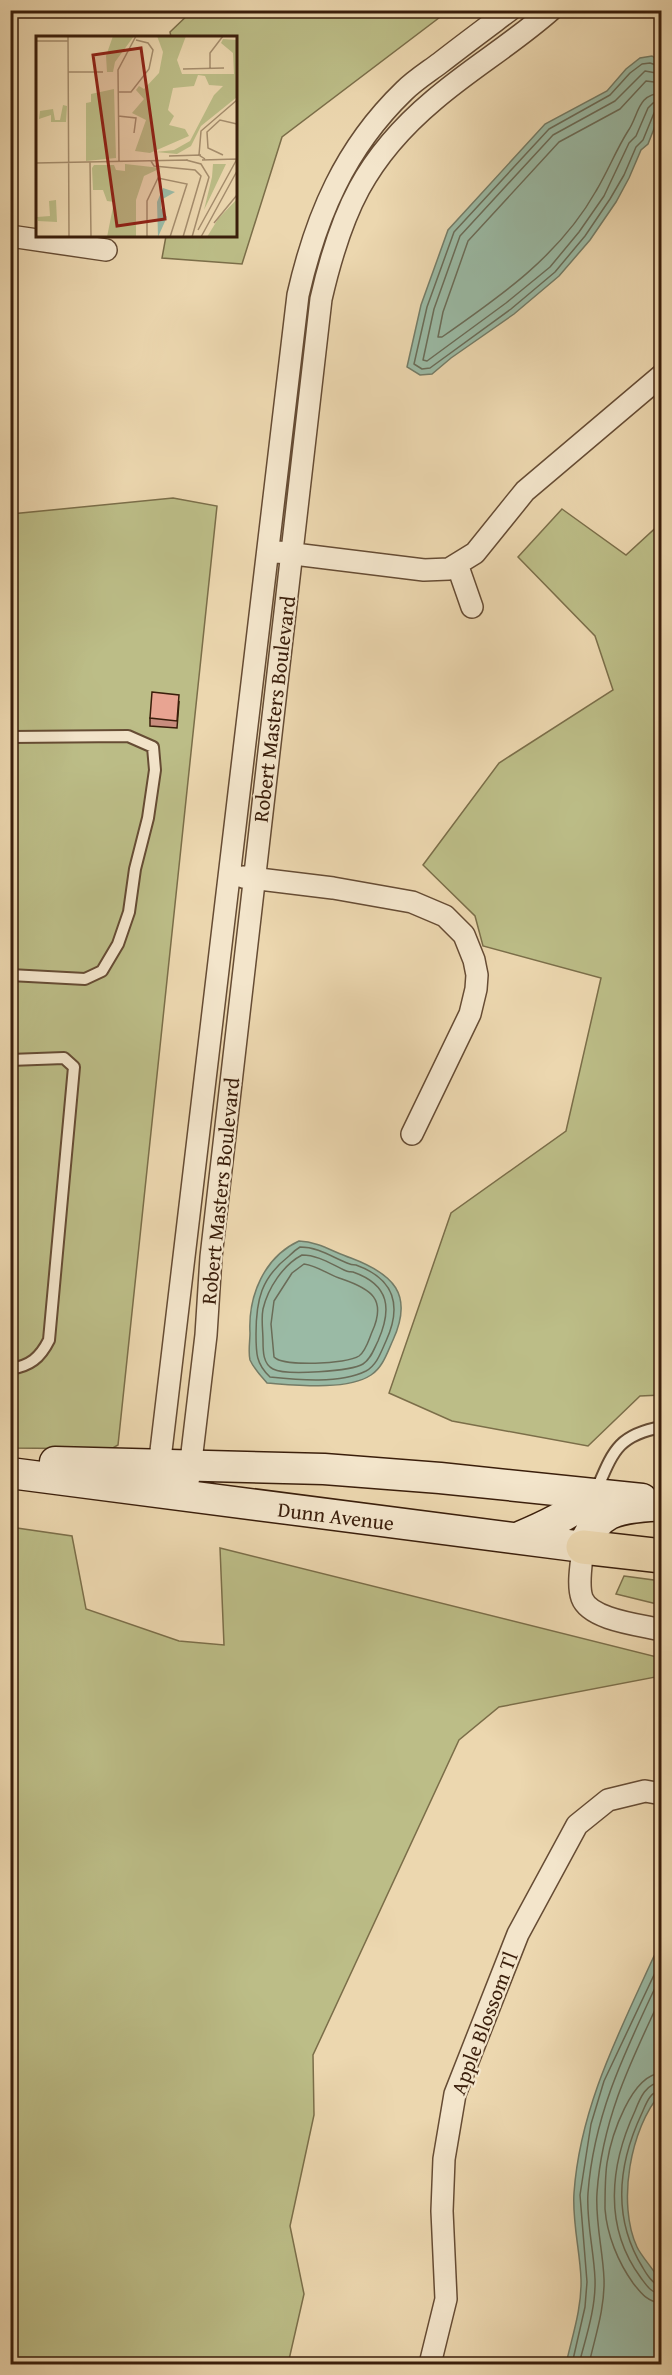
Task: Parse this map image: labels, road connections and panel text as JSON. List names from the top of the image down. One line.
{"streets":{"main road":["Dunn Avenue"],"street":["Robert Masters Boulevard","Apple Blossom Tl"]},"crossings":[["Robert Masters Boulevard","Dunn Avenue"]]}
